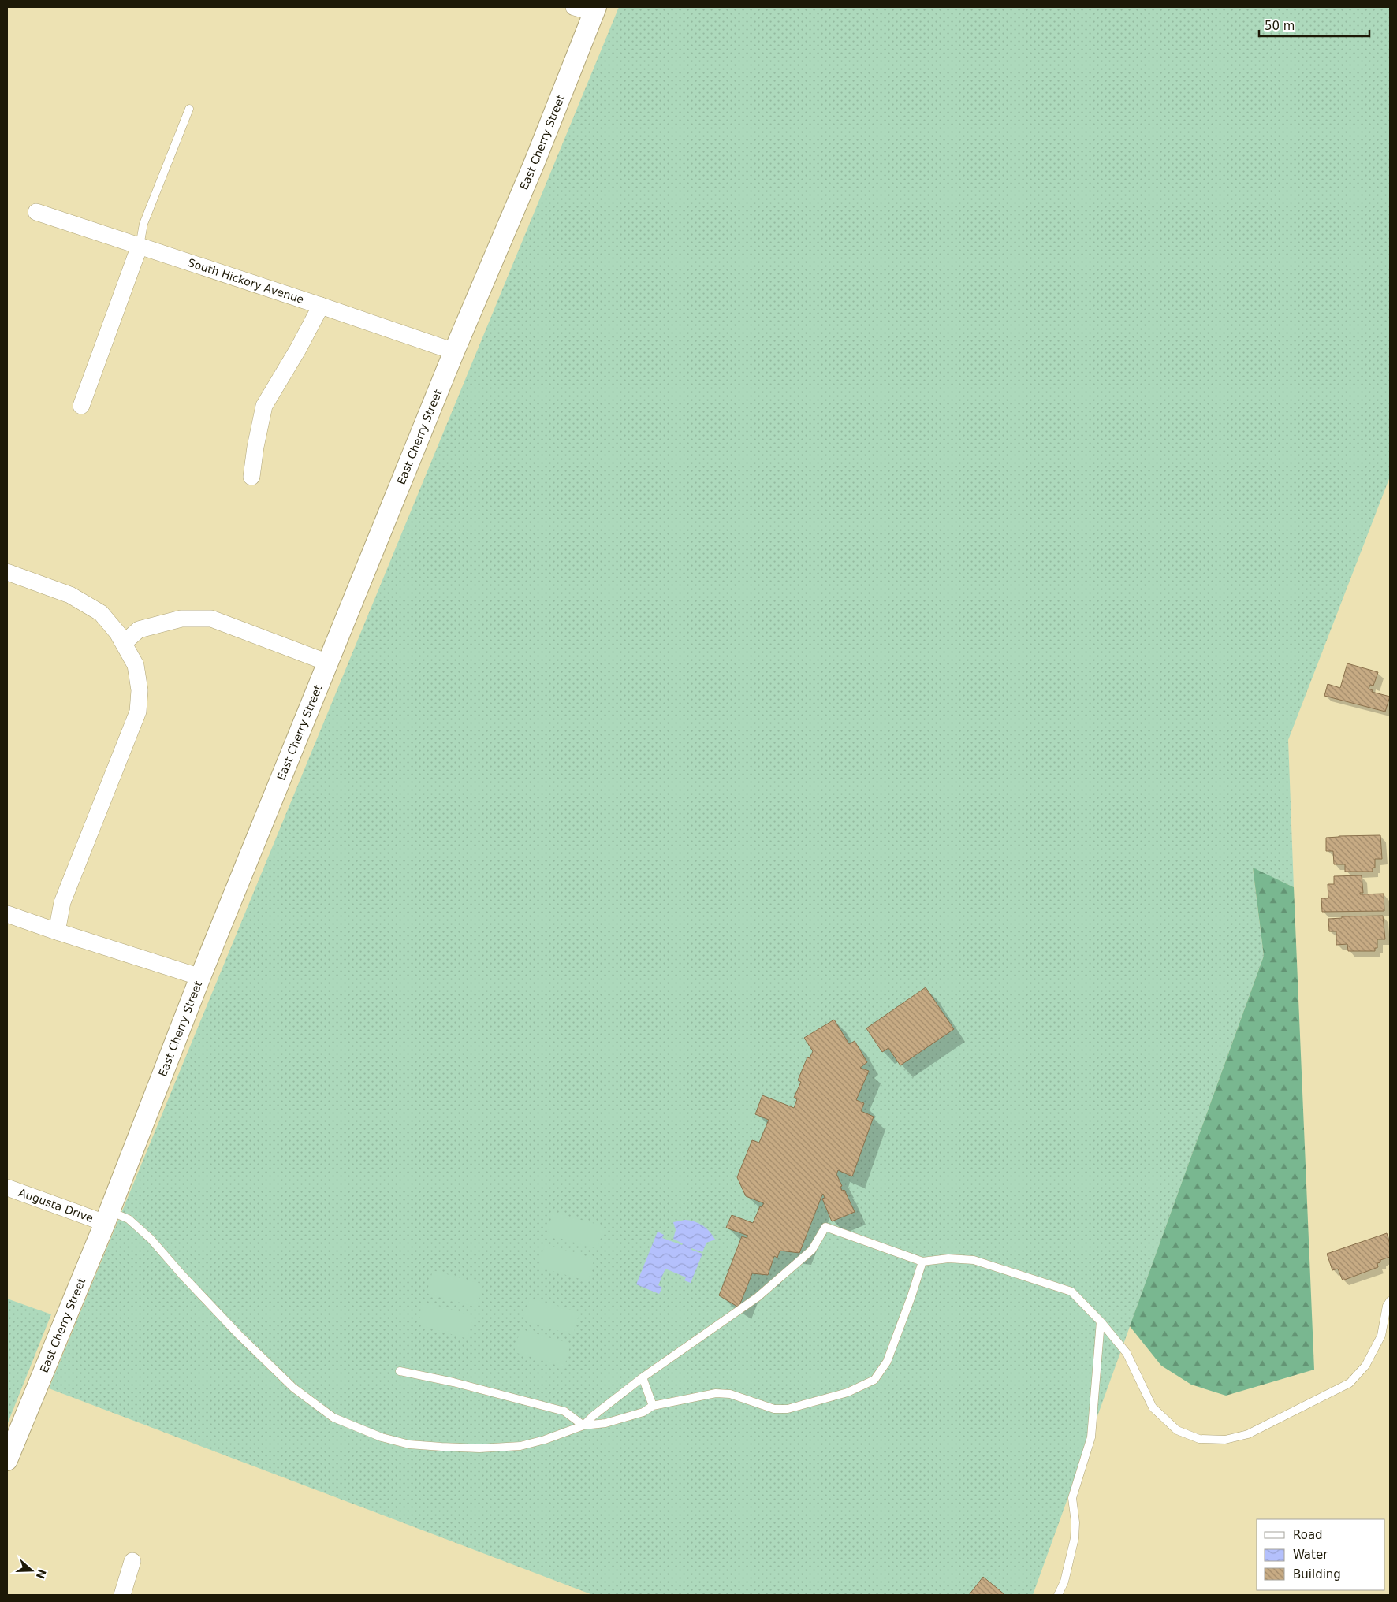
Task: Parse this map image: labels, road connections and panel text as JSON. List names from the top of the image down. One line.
{"streets":{"street":["East Cherry Street","South Hickory Avenue","Augusta Drive"]},"crossings":[["East Cherry Street","South Hickory Avenue"],["East Cherry Street","Augusta Drive"]],"legend":["Road","Water","Building"],"scale_bar":"50 m","north":"right"}
